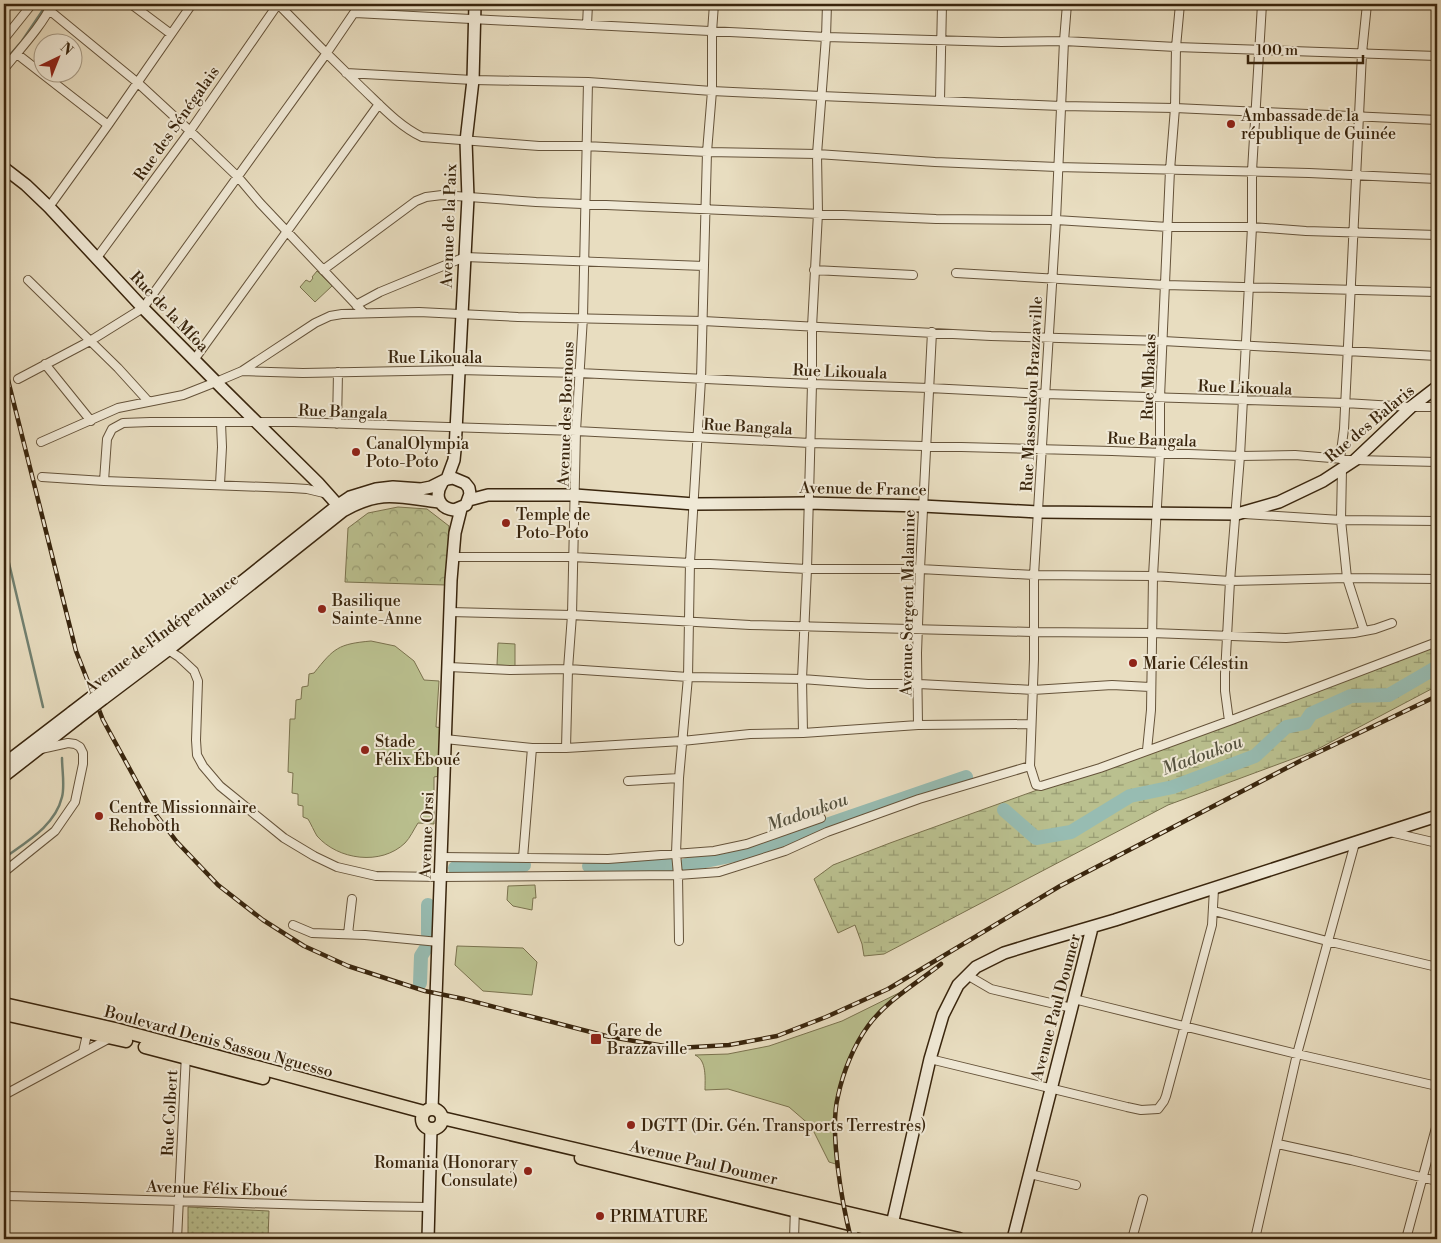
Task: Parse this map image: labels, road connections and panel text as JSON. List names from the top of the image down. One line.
{"streets":{"main road":["Avenue de la Paix","Rue de la Mfoa","Rue des Balaris","Avenue de France","Avenue de l'Indépendance","Avenue Orsi","Avenue Paul Doumer","Boulevard Denis Sassou Nguesso"],"street":["Rue des Sénégalais","Rue Likouala","Rue Mbakas","Rue Massoukou Brazzaville","Rue Bangala","Avenue des Bornous","Avenue Sergent Malamine","Rue Colbert","Avenue Félix Eboué"]},"crossings":[["Rue des Sénégalais","Rue de la Mfoa"],["Avenue de la Paix","Rue Likouala"],["Avenue de la Paix","Rue Bangala"],["Rue de la Mfoa","Rue Bangala"],["Rue de la Mfoa","Avenue de l'Indépendance"],["Rue Likouala","Rue Mbakas"],["Rue Likouala","Rue Massoukou Brazzaville"],["Rue Likouala","Avenue des Bornous"],["Rue Likouala","Rue des Balaris"],["Rue Likouala","Avenue Sergent Malamine"],["Rue Mbakas","Rue Massoukou Brazzaville"],["Rue Mbakas","Rue Bangala"],["Rue Mbakas","Avenue de France"],["Rue Massoukou Brazzaville","Rue Bangala"],["Rue Massoukou Brazzaville","Avenue de France"],["Rue Bangala","Avenue des Bornous"],["Rue Bangala","Rue des Balaris"],["Rue Bangala","Avenue Sergent Malamine"],["Avenue des Bornous","Avenue de France"],["Rue des Balaris","Avenue de France"],["Avenue de France","Avenue Sergent Malamine"],["Avenue Orsi","Boulevard Denis Sassou Nguesso"],["Boulevard Denis Sassou Nguesso","Rue Colbert"],["Rue Colbert","Avenue Félix Eboué"]],"water":["Madoukou"],"places":{"other":["Ambassade de la république de Guinée","CanalOlympia Poto-Poto","Temple de Poto-Poto","Basilique Sainte-Anne","Marie Célestin","Stade Félix Éboué","Centre Missionnaire Rehoboth","DGTT (Dir. Gén. Transports Terrestres)","Romania (Honorary Consulate)","PRIMATURE"],"transit":["Gare de Brazzaville"]},"scale_bar":"100 m","north":"top right"}
